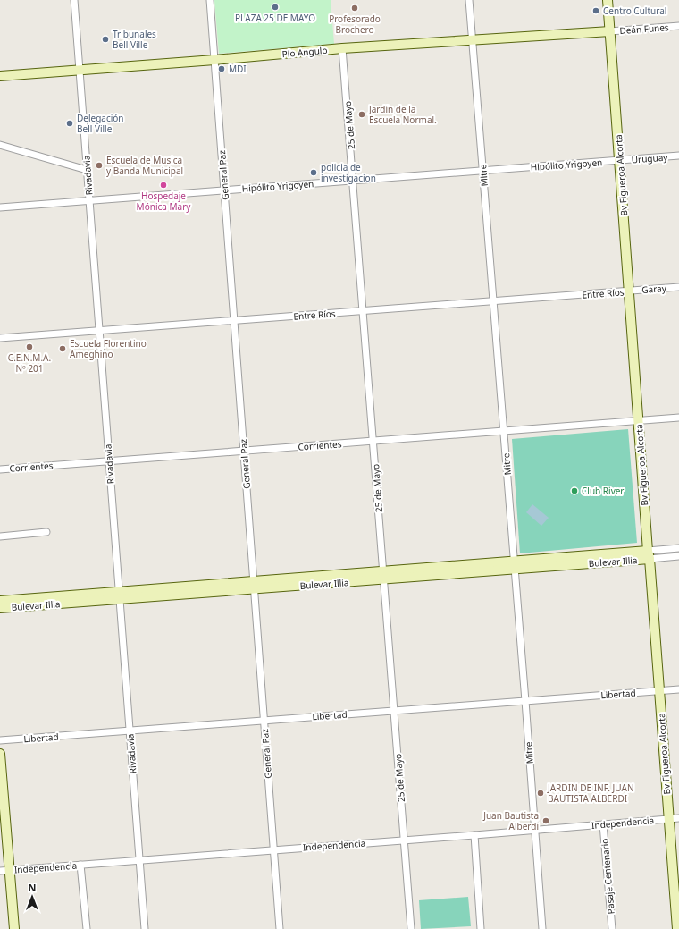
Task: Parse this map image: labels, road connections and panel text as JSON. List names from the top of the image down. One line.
{"streets":{"street":["Deán Funes","Pío Angulo","25 de Mayo","Uruguay","Hipólito Yrigoyen","Rivadavia","General Paz","Mitre","Bv Figueroa Alcorta","Garay","Entre Ríos","Corrientes","Bulevar Illia","Libertad","Independencia","Pasaje Centenario"]},"crossings":[["Deán Funes","Pío Angulo"],["Deán Funes","Bv Figueroa Alcorta"],["Pío Angulo","25 de Mayo"],["Pío Angulo","Rivadavia"],["Pío Angulo","General Paz"],["Pío Angulo","Mitre"],["Pío Angulo","Bv Figueroa Alcorta"],["25 de Mayo","Hipólito Yrigoyen"],["25 de Mayo","Entre Ríos"],["25 de Mayo","Corrientes"],["25 de Mayo","Bulevar Illia"],["25 de Mayo","Libertad"],["25 de Mayo","Independencia"],["Uruguay","Hipólito Yrigoyen"],["Uruguay","Bv Figueroa Alcorta"],["Hipólito Yrigoyen","Rivadavia"],["Hipólito Yrigoyen","General Paz"],["Hipólito Yrigoyen","Mitre"],["Hipólito Yrigoyen","Bv Figueroa Alcorta"],["Rivadavia","Entre Ríos"],["Rivadavia","Corrientes"],["Rivadavia","Bulevar Illia"],["Rivadavia","Libertad"],["Rivadavia","Independencia"],["General Paz","Entre Ríos"],["General Paz","Corrientes"],["General Paz","Bulevar Illia"],["General Paz","Libertad"],["General Paz","Independencia"],["Mitre","Entre Ríos"],["Mitre","Corrientes"],["Mitre","Bulevar Illia"],["Mitre","Libertad"],["Mitre","Independencia"],["Bv Figueroa Alcorta","Garay"],["Bv Figueroa Alcorta","Entre Ríos"],["Bv Figueroa Alcorta","Corrientes"],["Bv Figueroa Alcorta","Bulevar Illia"],["Bv Figueroa Alcorta","Libertad"],["Bv Figueroa Alcorta","Independencia"],["Garay","Entre Ríos"],["Independencia","Pasaje Centenario"]],"places":["PLAZA 25 DE MAYO","Profesorado Brochero","Centro Cultural","Tribunales Bell Ville","MDI","Jardín de la Escuela Normal.","Delegación Bell Ville","Escuela de Musica y Banda Municipal","policia de investigacion","Hospedaje Mónica Mary","C.E.N.M.A. Nº 201","Escuela Florentino Ameghino","Club River","JARDIN DE INF. JUAN BAUTISTA ALBERDI","Juan Bautista Alberdi"],"north":"top"}
